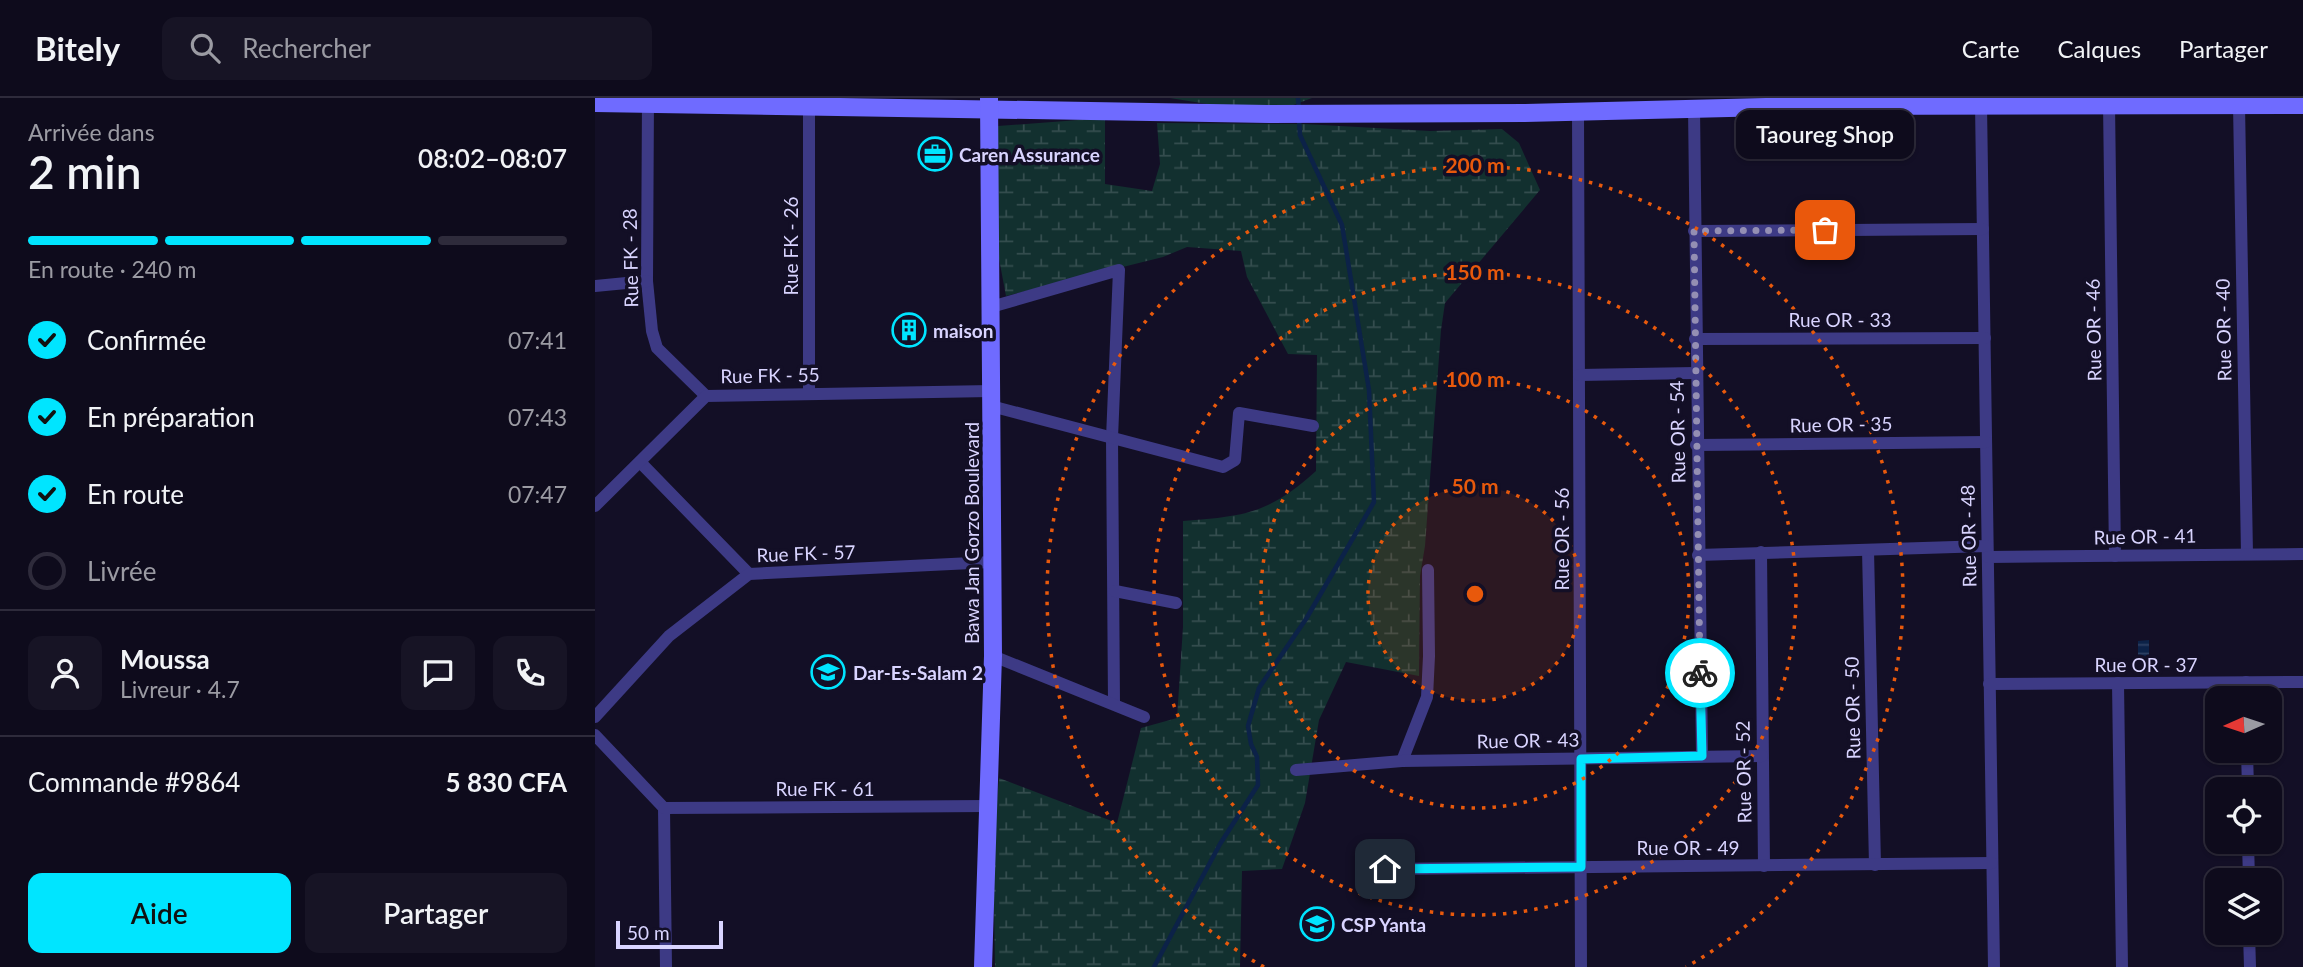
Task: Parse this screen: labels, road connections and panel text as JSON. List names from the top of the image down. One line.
{"streets":{"street":["Rue FK - 26","Rue FK - 28","Rue OR - 33","Rue OR - 46","Rue OR - 40","Rue FK - 55","Rue OR - 35","Rue OR - 54","Bawa Jan Gorzo Boulevard","Rue OR - 48","Rue OR - 41","Rue OR - 56","Rue FK - 57","Rue OR - 37","Rue OR - 50","Rue OR - 43","Rue OR - 52","Rue FK - 61","Rue OR - 49"]},"crossings":[["Rue FK - 26","Rue FK - 55"],["Rue FK - 28","Rue FK - 55"],["Rue OR - 33","Rue OR - 54"],["Rue OR - 33","Rue OR - 48"],["Rue OR - 46","Rue OR - 41"],["Rue OR - 40","Rue OR - 41"],["Rue FK - 55","Bawa Jan Gorzo Boulevard"],["Rue OR - 35","Rue OR - 54"],["Rue OR - 35","Rue OR - 48"],["Rue OR - 54","Rue OR - 41"],["Rue OR - 54","Rue OR - 43"],["Bawa Jan Gorzo Boulevard","Rue FK - 57"],["Bawa Jan Gorzo Boulevard","Rue FK - 61"],["Rue OR - 48","Rue OR - 41"],["Rue OR - 48","Rue OR - 37"],["Rue OR - 48","Rue OR - 49"],["Rue OR - 41","Rue OR - 50"],["Rue OR - 41","Rue OR - 52"],["Rue OR - 56","Rue OR - 43"],["Rue OR - 56","Rue OR - 49"],["Rue OR - 50","Rue OR - 49"],["Rue OR - 43","Rue OR - 52"],["Rue OR - 52","Rue OR - 49"]],"places":{"office":["Caren Assurance"],"other":["Taoureg Shop"],"building":["maison"],"school or university":["Dar-Es-Salam 2","CSP Yanta"]},"scale_bar":"50 m","north":"left","page":{"header":"Bitely","search":"Rechercher","nav":["Carte","Calques","Partager"],"heading":["2 min","Arrivée dans","08:02–08:07"],"panel":["Moussa","Livreur · 4.7","Commande #9864","5 830 CFA"],"bubble":"Taoureg Shop","bar":"En route · 240 m","list":[["Confirmée","07:41"],["En préparation","07:43"],["En route","07:47"],"Livrée"],"buttons":["Aide","Partager"],"scale":"50 m"},"rings":["200 m","150 m","100 m","50 m"]}
